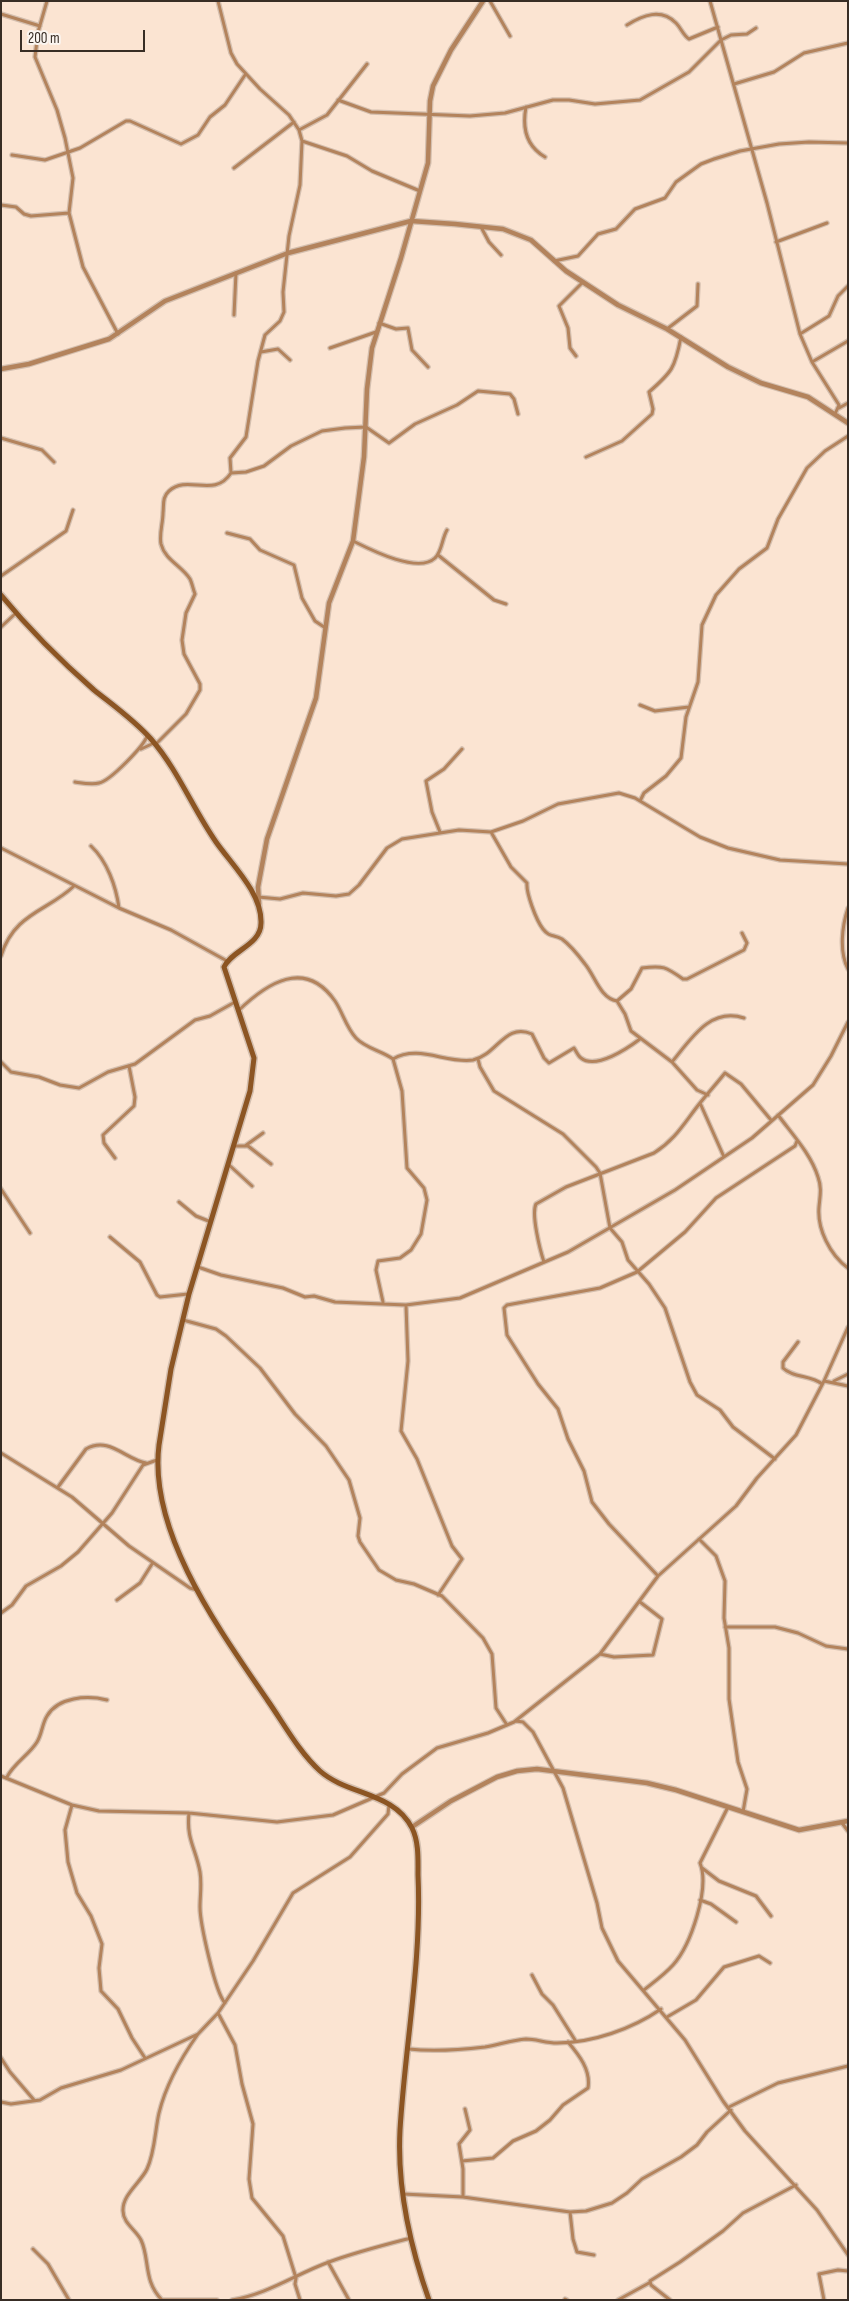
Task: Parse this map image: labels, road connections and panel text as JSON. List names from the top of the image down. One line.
{"scale_bar":"200 m"}
